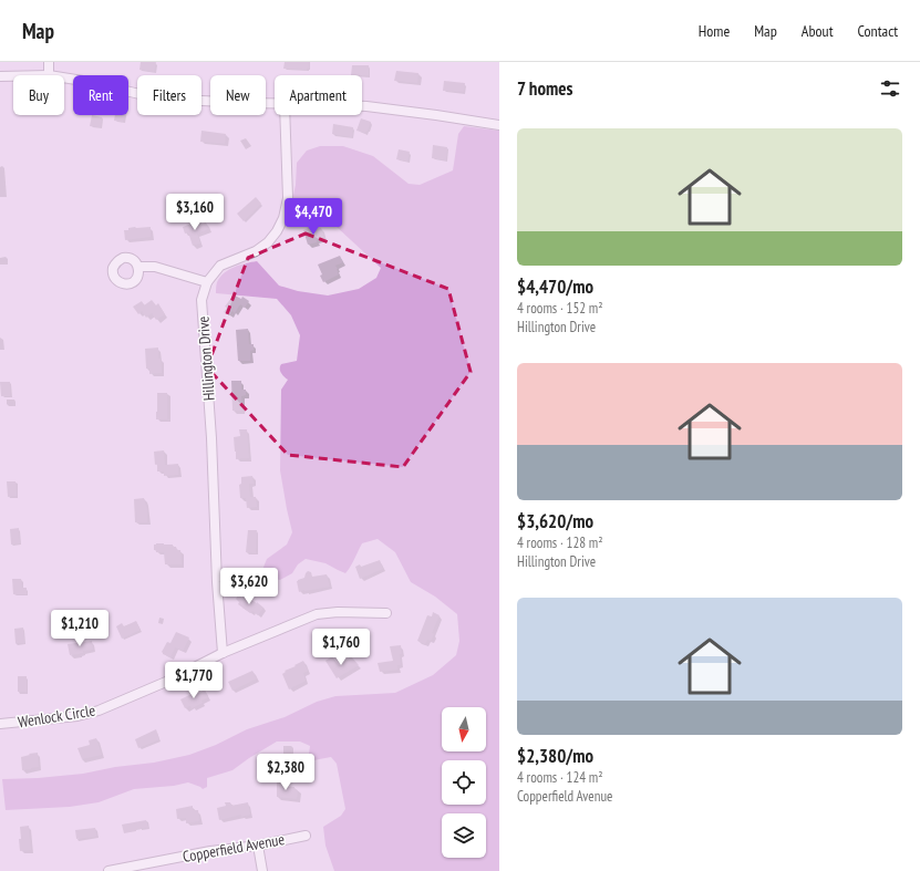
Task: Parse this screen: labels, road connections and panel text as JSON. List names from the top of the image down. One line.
{"streets":{"street":["Hillington Drive","Wenlock Circle","Copperfield Avenue"]},"crossings":[["Hillington Drive","Wenlock Circle"]],"north":"bottom","page":{"header":"Map","nav":["Home","Map","About","Contact"],"heading":"7 homes","chip":["Buy","Rent","Filters","New","Apartment"],"list":[{"name":"$4,470/mo","note":"4 rooms · 152 m² · Hillington Drive"},{"name":"$3,620/mo","note":"4 rooms · 128 m² · Hillington Drive"},{"name":"$2,380/mo","note":"4 rooms · 124 m² · Copperfield Avenue"}],"price":["$3,160","$4,470","$3,620","$1,210","$1,760","$1,770","$2,380"]}}
